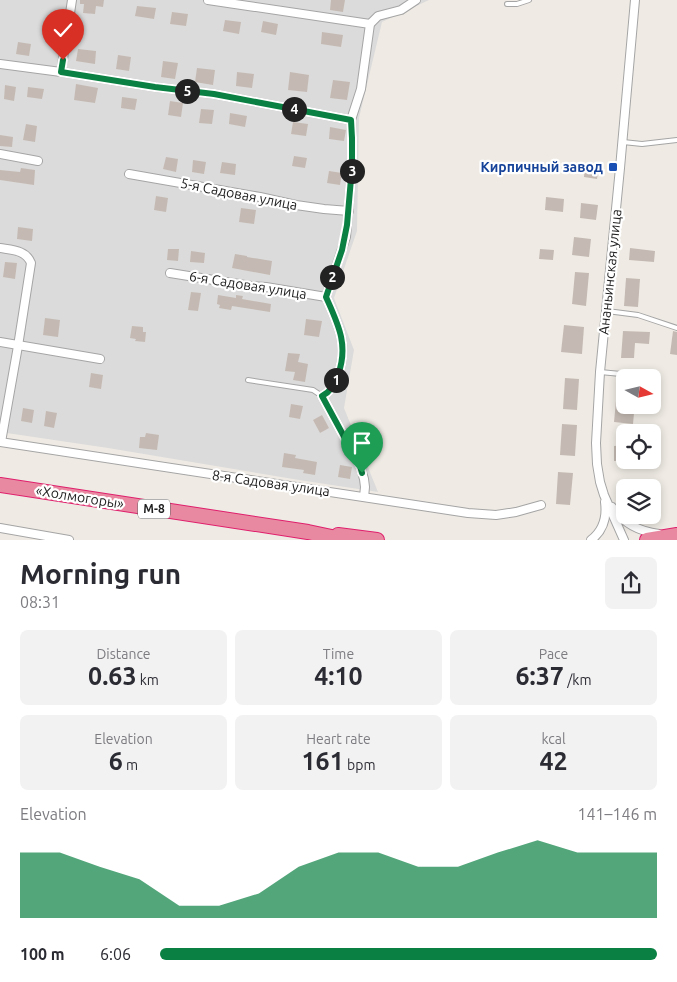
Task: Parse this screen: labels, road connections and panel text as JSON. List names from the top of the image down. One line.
{"streets":{"highway":["«Холмогоры»","М-8"],"street":["5-я Садовая улица","Ананьинская улица","6-я Садовая улица","8-я Садовая улица"]},"places":{"transit":["Кирпичный завод"]},"north":"right","page":{"pins":["5","4","3","2","1"],"heading":["Morning run","08:31"],"stats":[["Distance","0.63 km"],["Time","4:10"],["Pace","6:37 /km"],["Elevation","6 m"],["Heart rate","161 bpm"],["kcal","42"]],"chart":["Elevation","141–146 m"],"list":[{"name":"100 m","note":"6:06"}]}}
